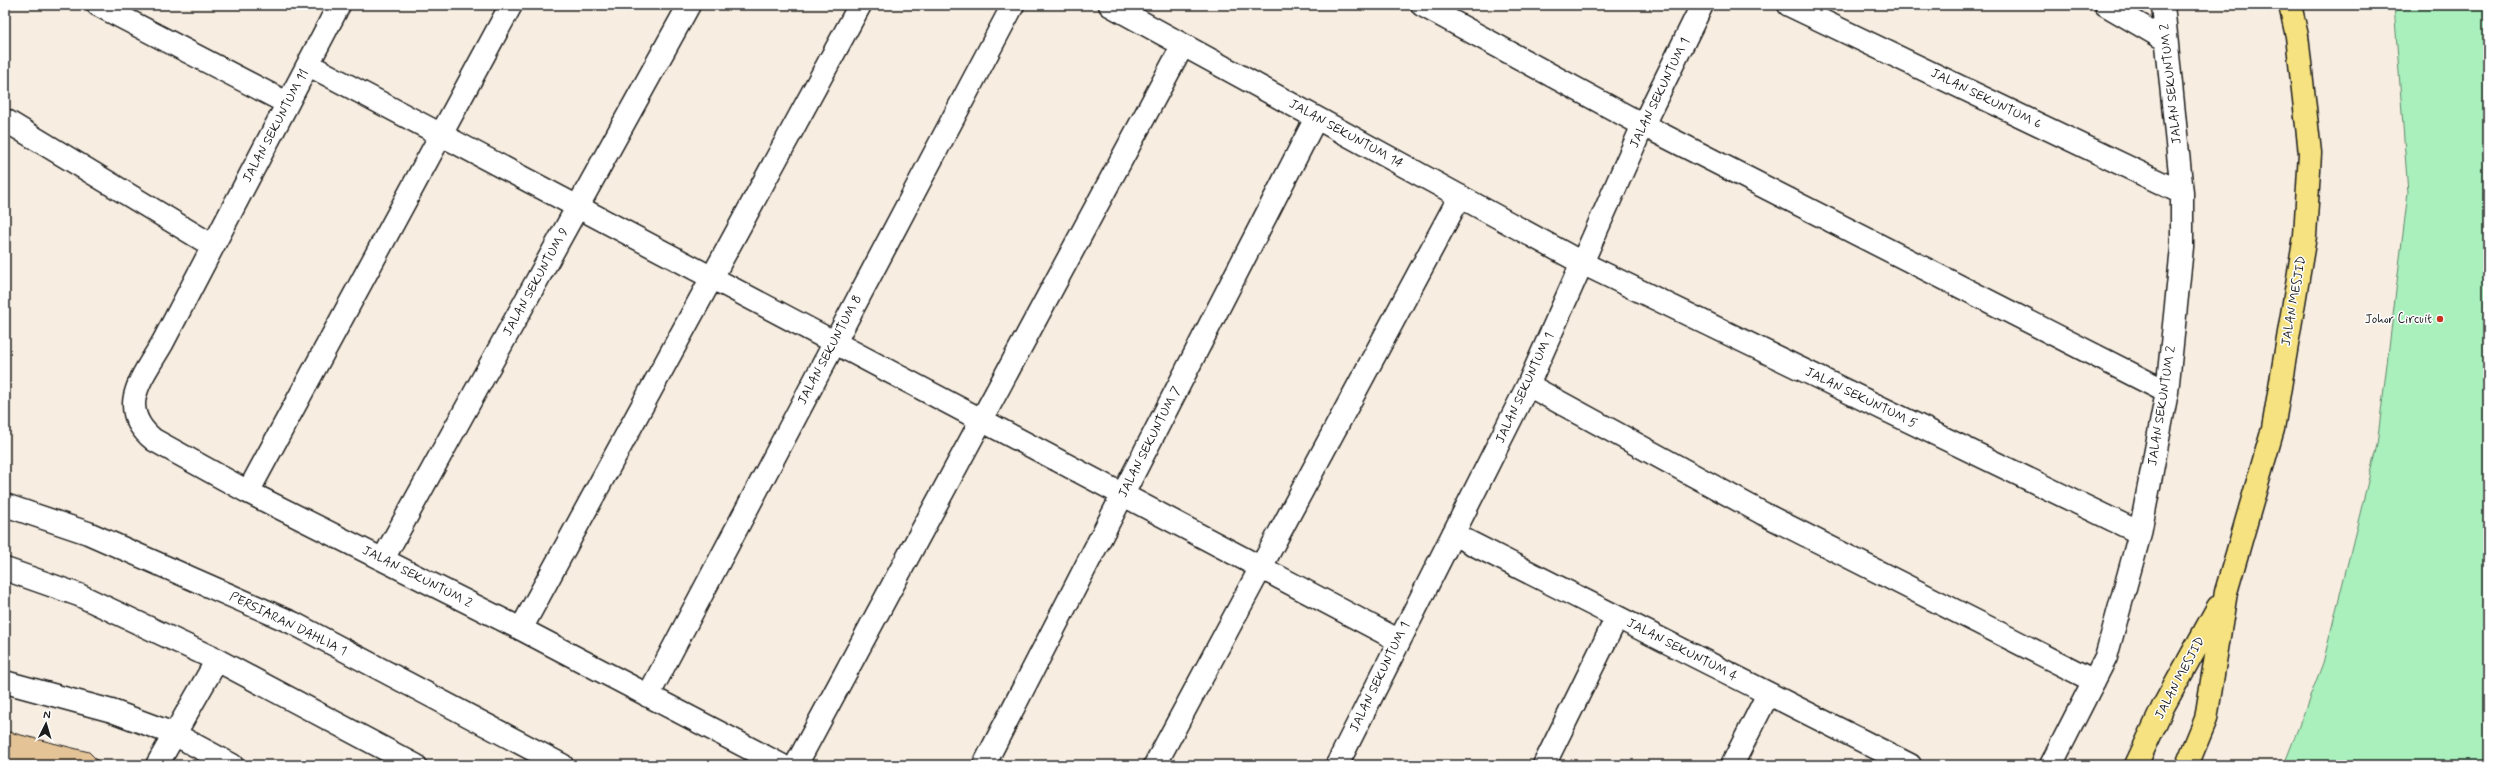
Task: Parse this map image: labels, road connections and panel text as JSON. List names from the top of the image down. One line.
{"streets":{"main road":["JALAN MESJID"],"street":["JALAN SEKUNTUM 2","JALAN SEKUNTUM 1","JALAN SEKUNTUM 6","JALAN SEKUNTUM 11","JALAN SEKUNTUM 14","JALAN SEKUNTUM 9","JALAN SEKUNTUM 8","JALAN SEKUNTUM 5","JALAN SEKUNTUM 7","PERSIARAN DAHLIA 1","JALAN SEKUNTUM 4"]},"crossings":[["JALAN SEKUNTUM 2","JALAN SEKUNTUM 6"],["JALAN SEKUNTUM 2","JALAN SEKUNTUM 11"],["JALAN SEKUNTUM 2","JALAN SEKUNTUM 9"],["JALAN SEKUNTUM 2","JALAN SEKUNTUM 8"],["JALAN SEKUNTUM 2","JALAN SEKUNTUM 5"],["JALAN SEKUNTUM 1","JALAN SEKUNTUM 14"],["JALAN SEKUNTUM 1","JALAN SEKUNTUM 5"],["JALAN SEKUNTUM 1","JALAN SEKUNTUM 4"],["JALAN SEKUNTUM 14","JALAN SEKUNTUM 5"],["JALAN SEKUNTUM 14","JALAN SEKUNTUM 7"]],"places":["Johor Circuit"],"north":"top"}
